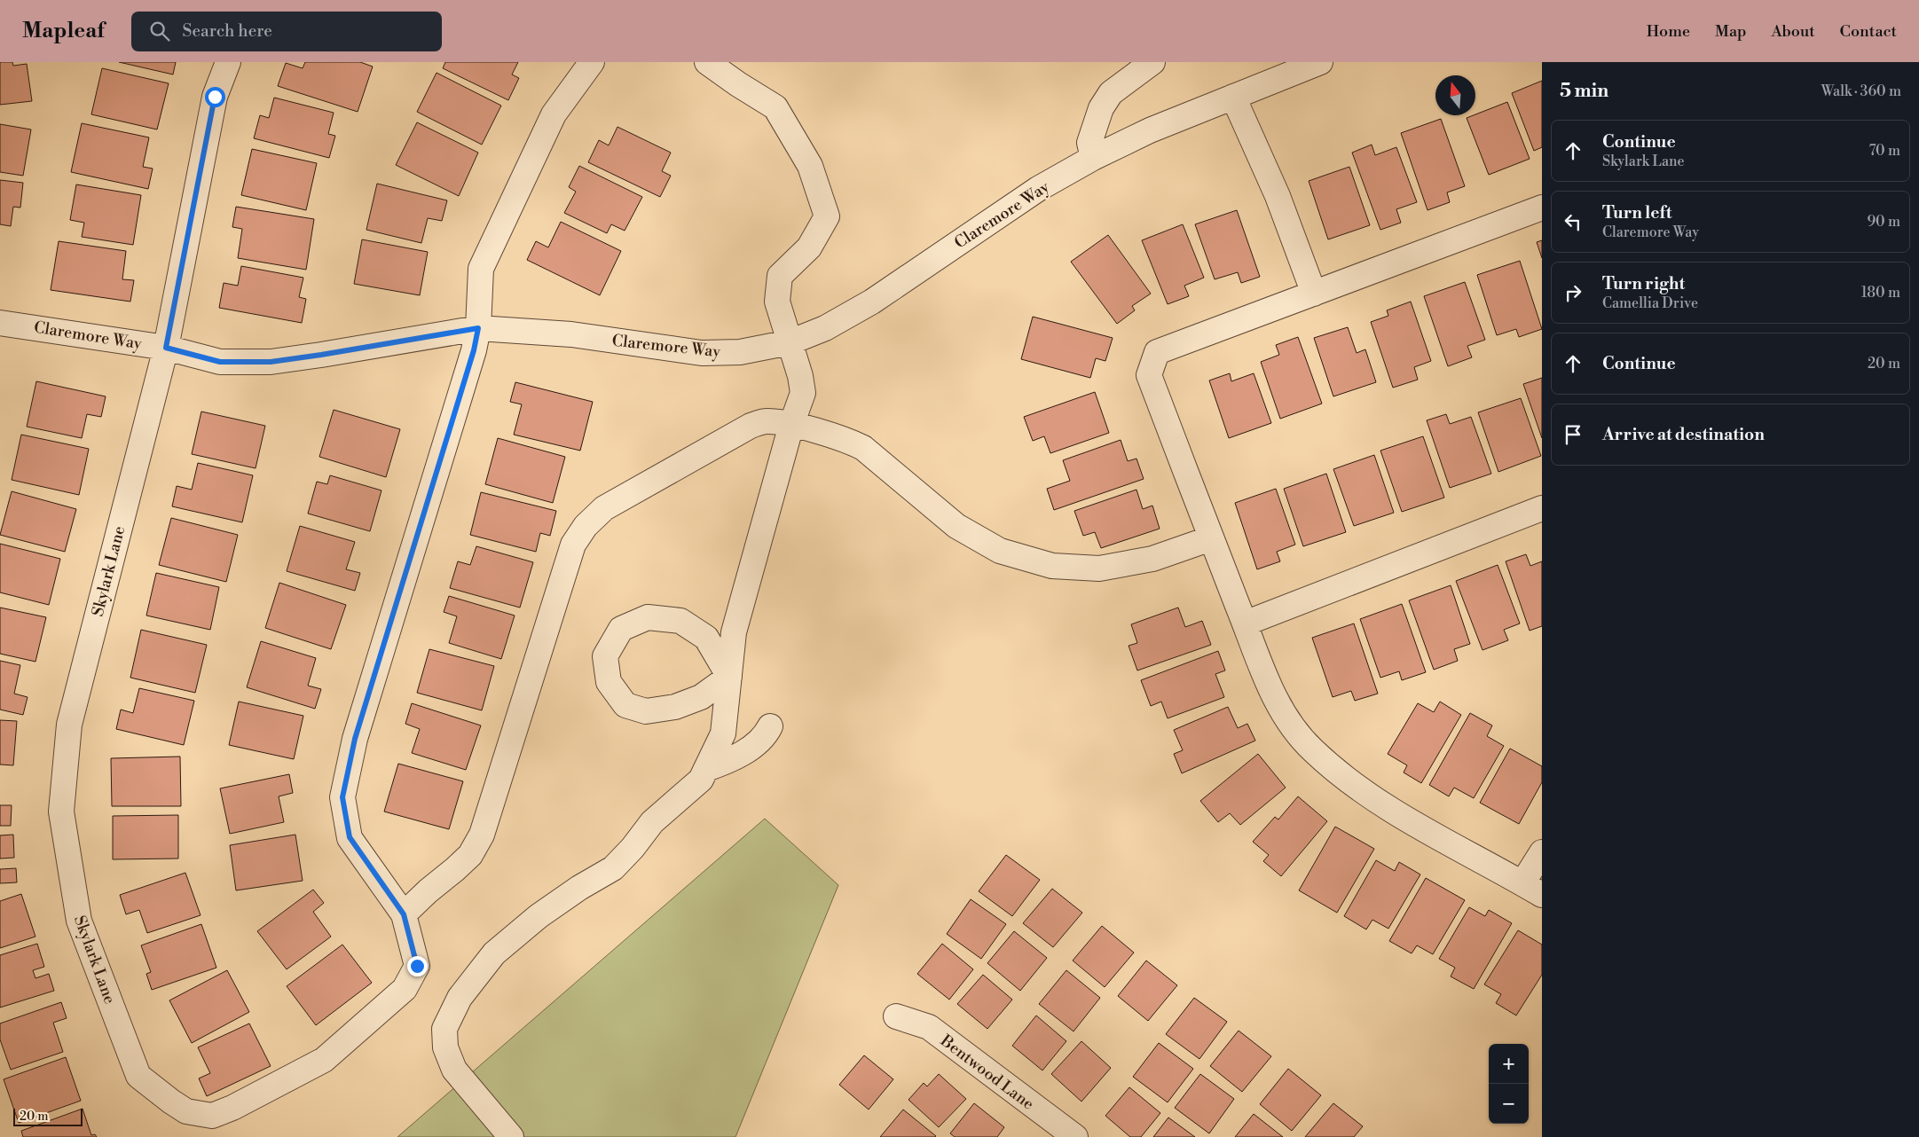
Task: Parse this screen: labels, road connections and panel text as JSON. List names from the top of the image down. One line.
{"streets":{"street":["Claremore Way","Skylark Lane","Bentwood Lane"]},"crossings":[["Claremore Way","Skylark Lane"]],"scale_bar":"20 m","north":"top","page":{"header":"Mapleaf","search":"Search here","nav":["Home","Map","About","Contact"],"heading":["5 min","Walk · 360 m"],"list":[["Continue","Skylark Lane","70 m"],["Turn left","Claremore Way","90 m"],["Turn right","Camellia Drive","180 m"],["Continue","20 m"],"Arrive at destination"],"map_buttons":["+","−"],"scale":"20 m"}}
